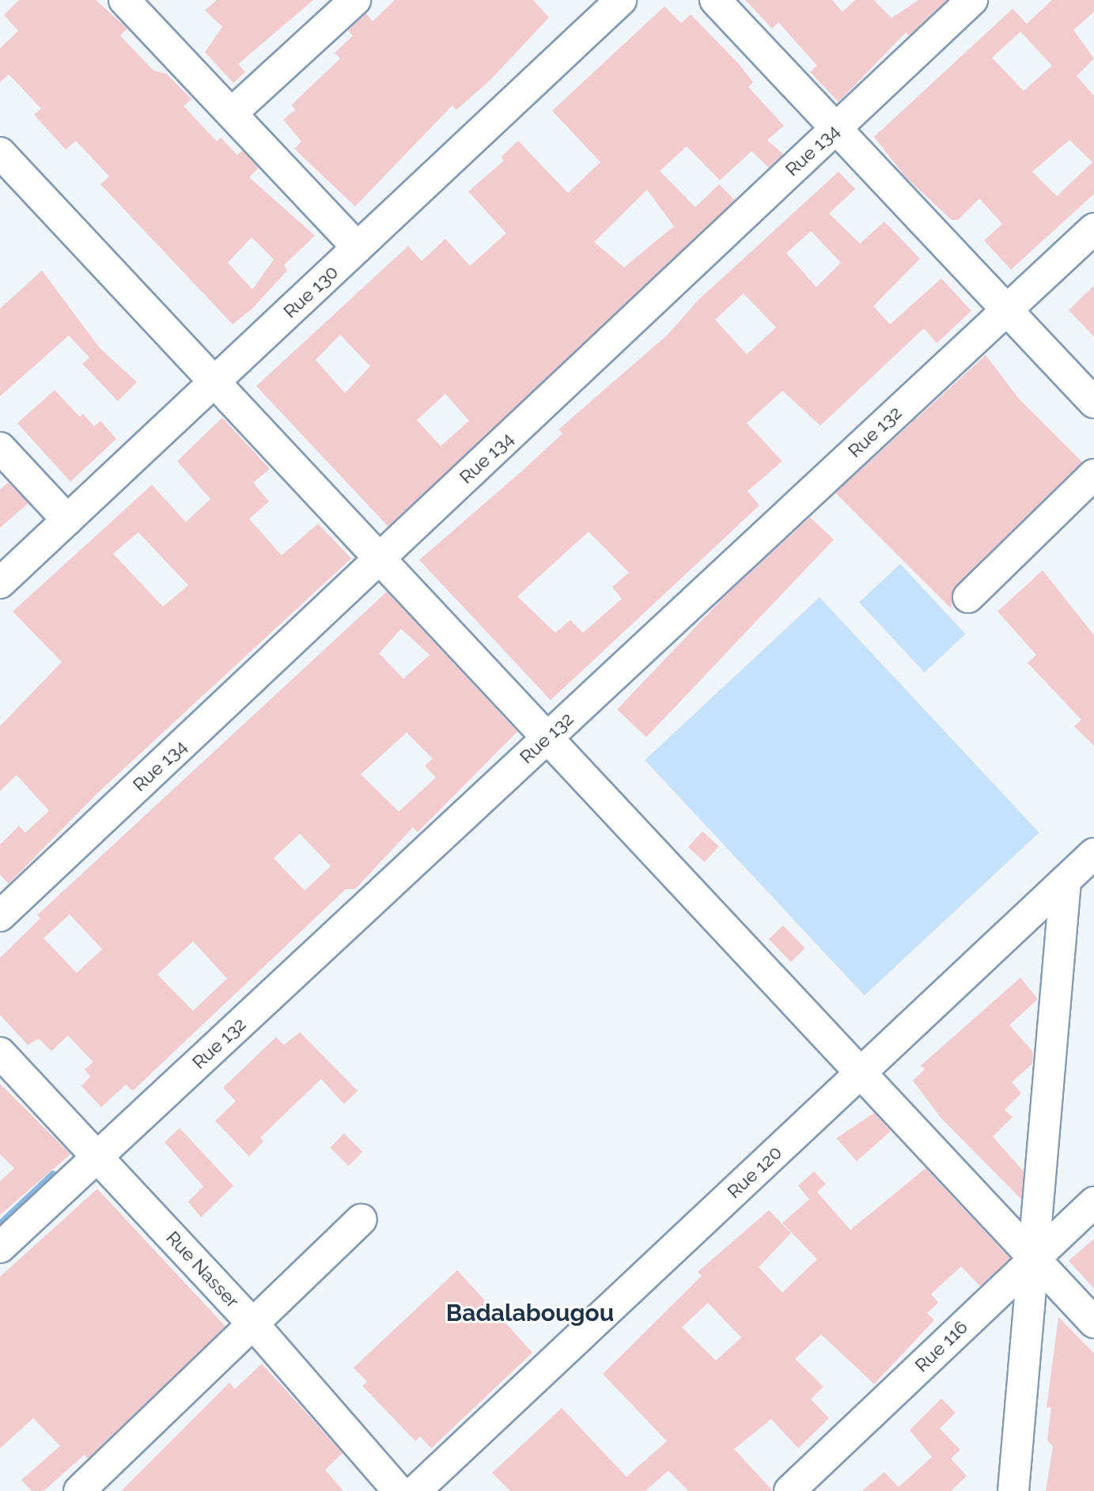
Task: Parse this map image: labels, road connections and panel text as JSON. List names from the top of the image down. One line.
{"streets":{"street":["Rue 134","Rue 130","Rue 132","Rue 120","Rue Nasser","Rue 116"]},"crossings":[["Rue 132","Rue Nasser"]],"districts":["Badalabougou"]}
